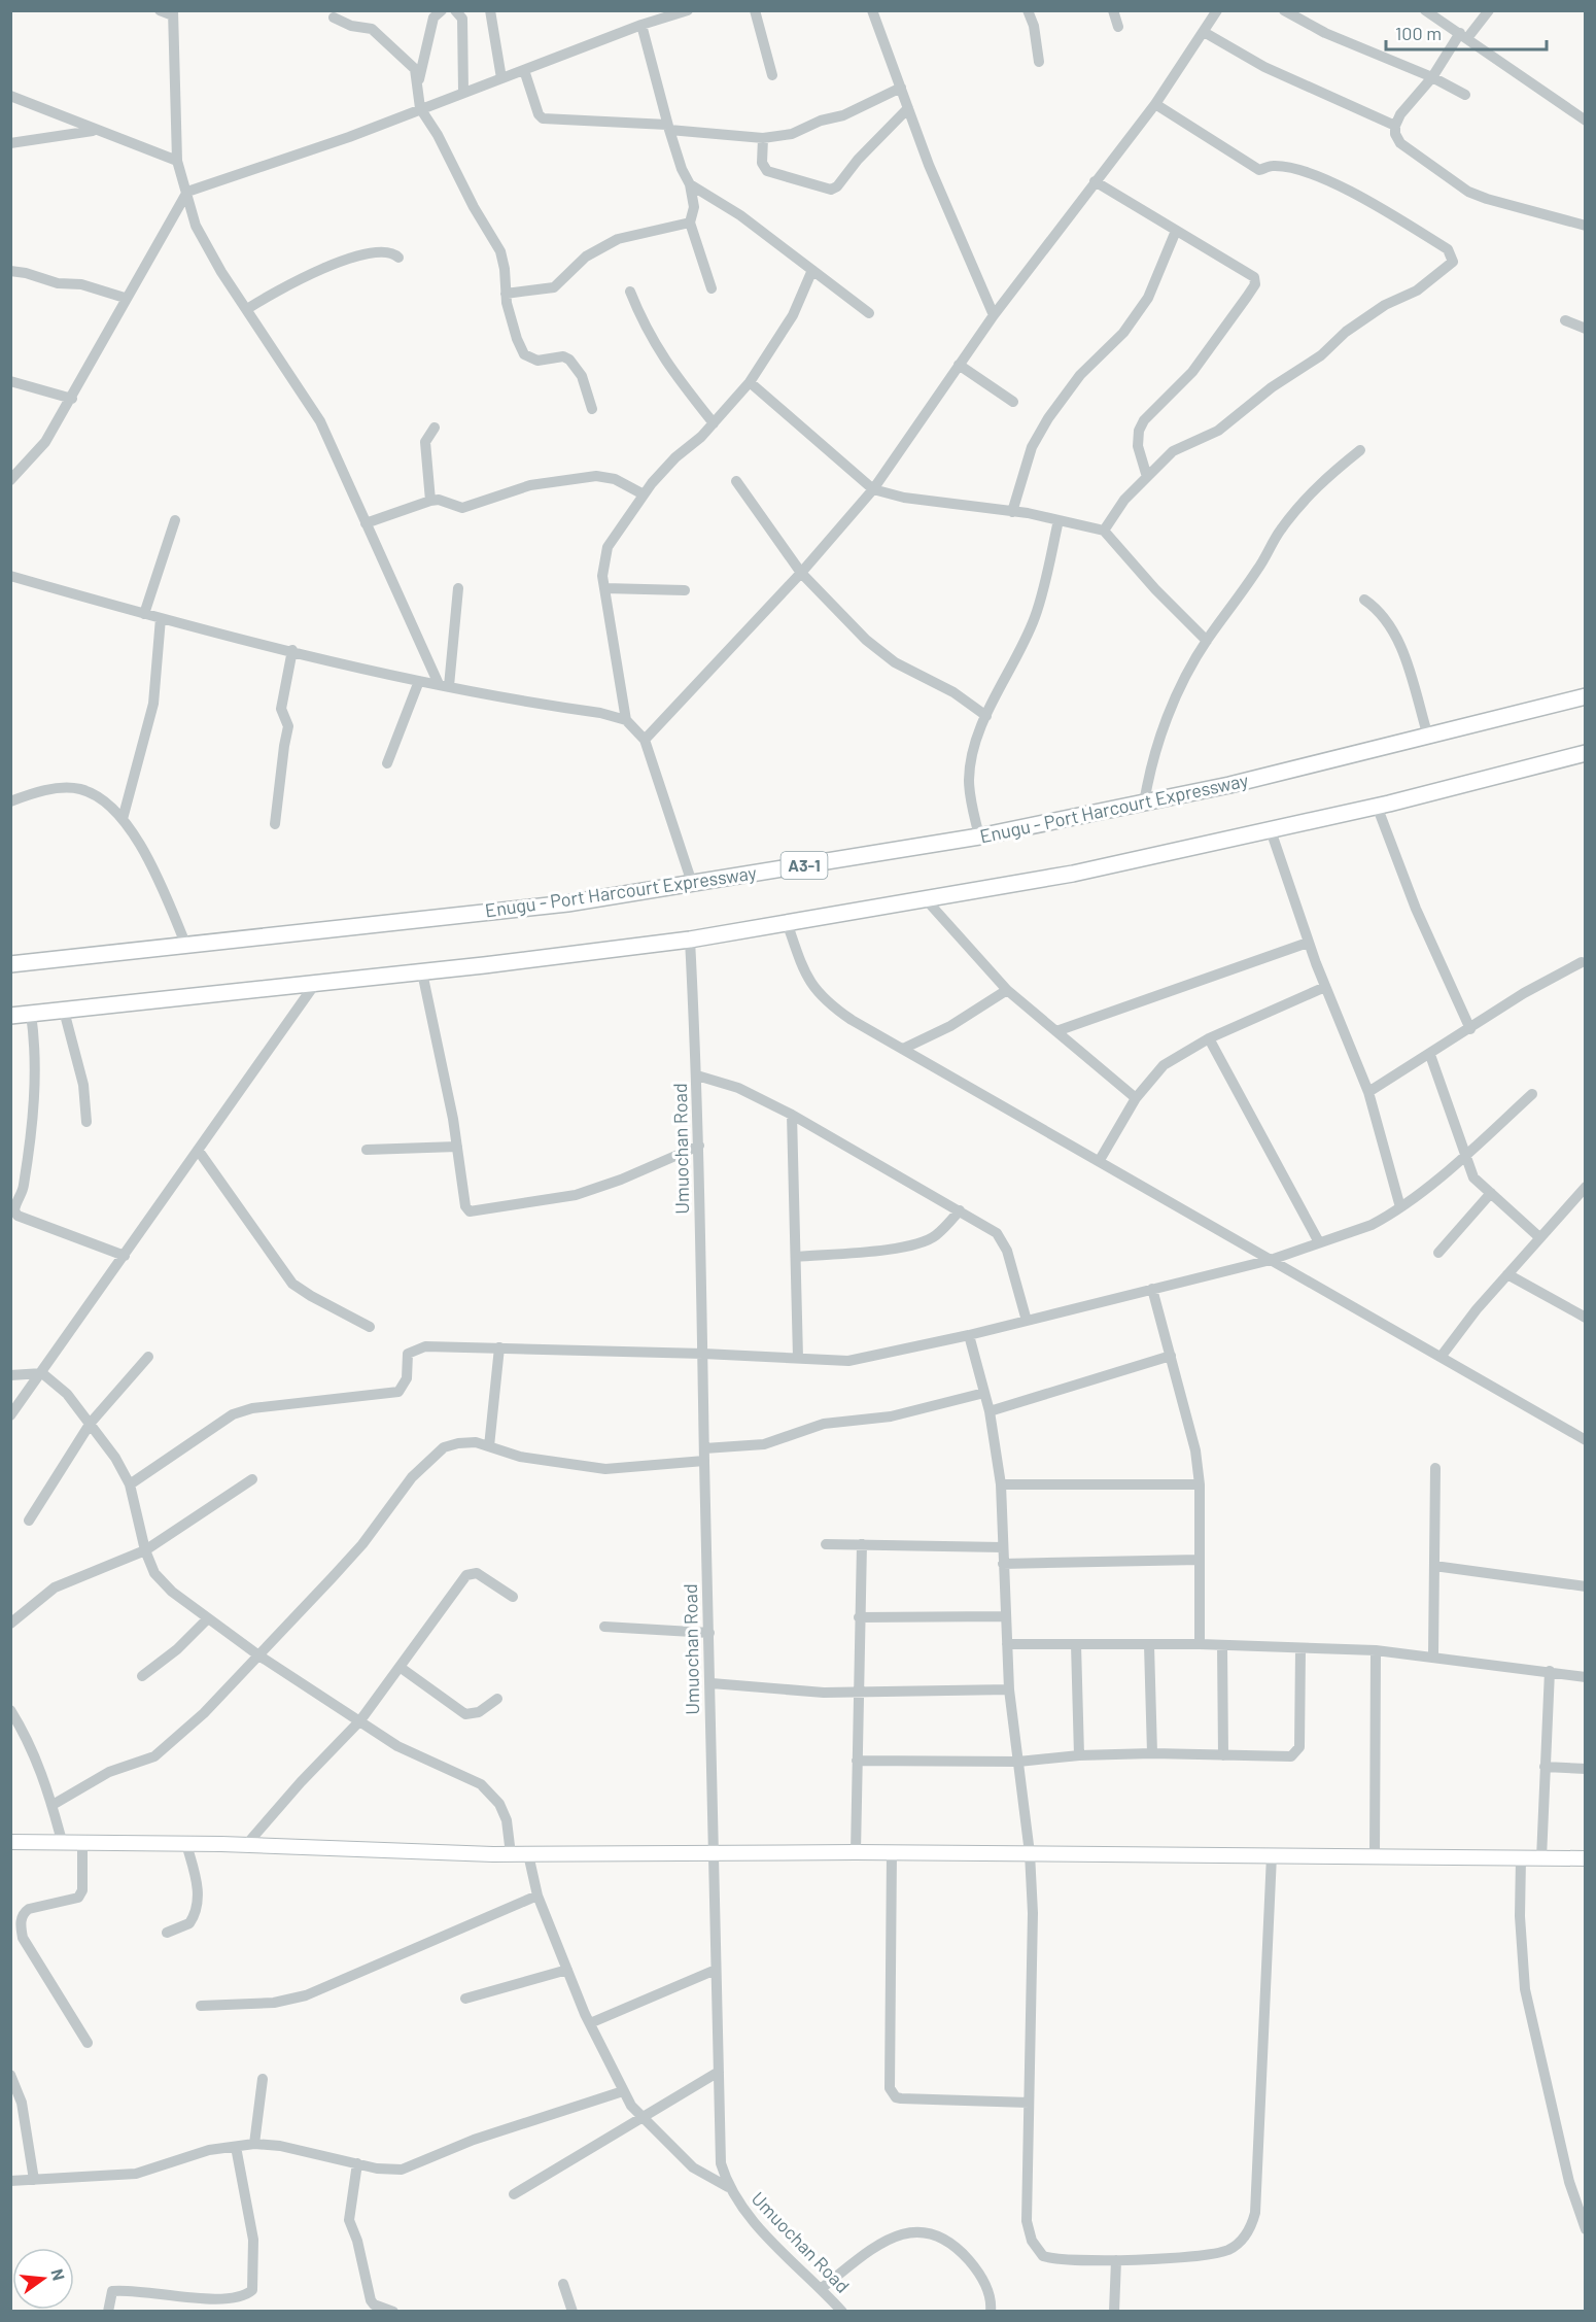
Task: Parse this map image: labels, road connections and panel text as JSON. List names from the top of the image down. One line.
{"streets":{"highway":["Enugu - Port Harcourt Expressway","A3-1"],"street":["Umuochan Road"]},"scale_bar":"100 m","north":"right"}
